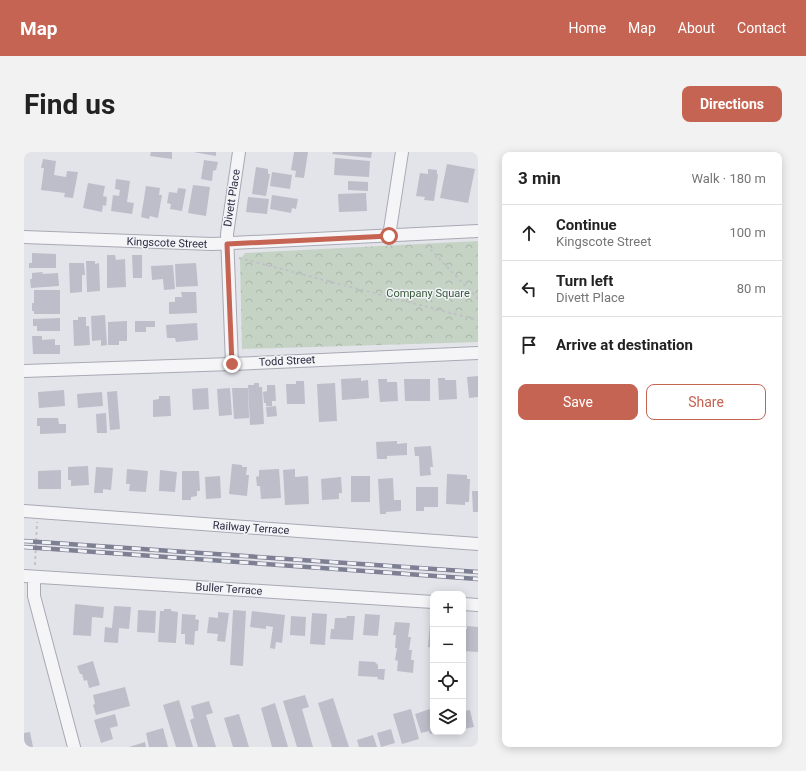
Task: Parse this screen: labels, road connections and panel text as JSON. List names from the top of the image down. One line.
{"streets":{"street":["Divett Place","Kingscote Street","Todd Street","Railway Terrace","Buller Terrace"]},"crossings":[["Divett Place","Kingscote Street"],["Divett Place","Todd Street"]],"parks":["Company Square"],"page":{"header":"Map","nav":["Home","Map","About","Contact"],"buttons":["Directions",["Save","Share"]],"title":"Find us","heading":["3 min","Walk · 180 m"],"list":[["Continue","Kingscote Street","100 m"],["Turn left","Divett Place","80 m"],"Arrive at destination"],"map_buttons":["+","−"]}}
